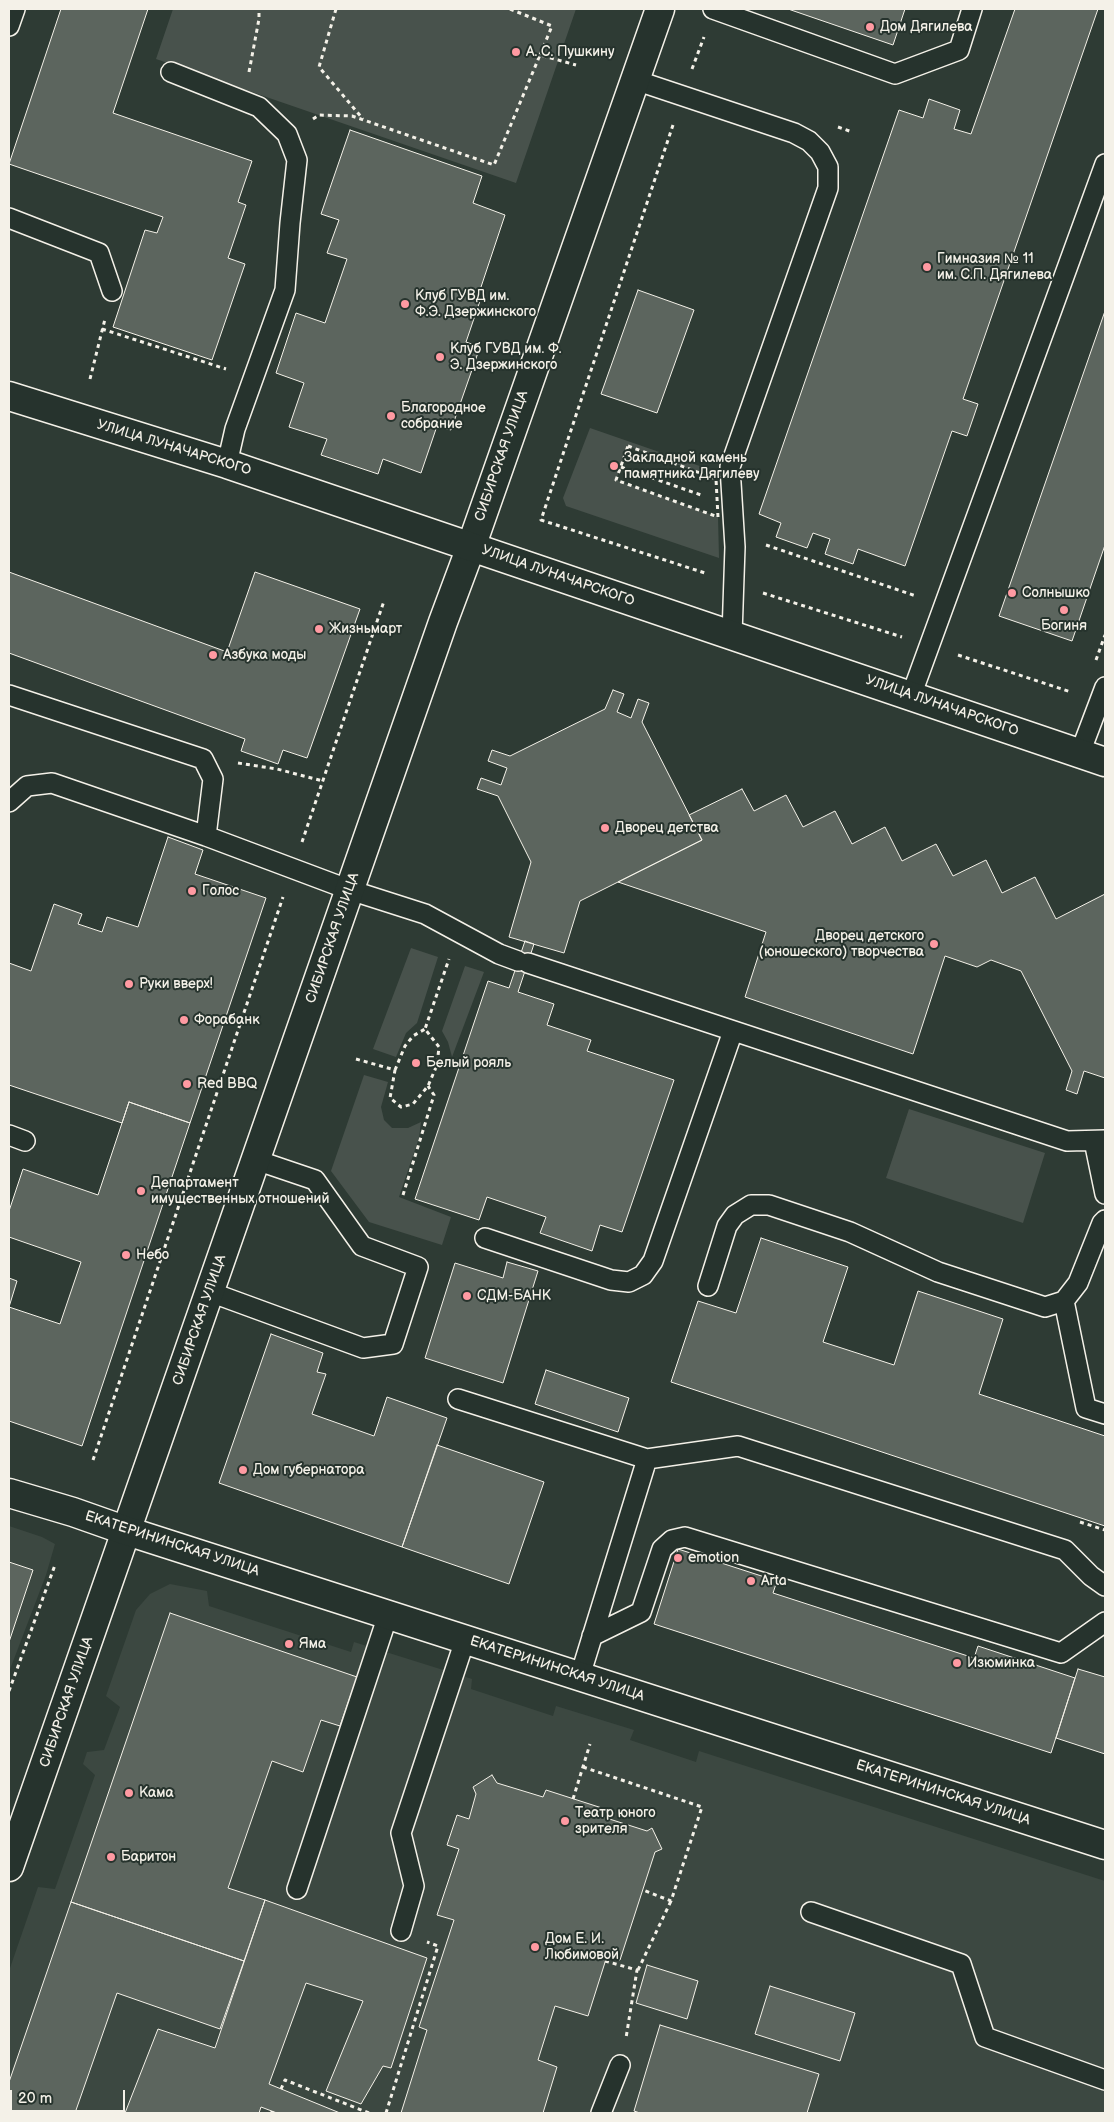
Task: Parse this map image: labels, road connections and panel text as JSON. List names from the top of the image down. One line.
{"streets":{"main road":["УЛИЦА ЛУНАЧАРСКОГО","СИБИРСКАЯ УЛИЦА","ЕКАТЕРИНИНСКАЯ УЛИЦА"]},"crossings":[["УЛИЦА ЛУНАЧАРСКОГО","СИБИРСКАЯ УЛИЦА"],["СИБИРСКАЯ УЛИЦА","ЕКАТЕРИНИНСКАЯ УЛИЦА"]],"places":["Дом Дягилева","А. С. Пушкину","Гимназия № 11 им. С.П. Дягилева","Клуб ГУВД им. Ф.Э. Дзержинского","Клуб ГУВД им. Ф. Э. Дзержинского","Благородное собрание","Закладной камень памятника Дягилеву","Солнышко","Богиня","Жизньмарт","Азбука моды","Дворец детства","Голос","Дворец детского (юношеского) творчества","Руки вверх!","Форабанк","Белый рояль","Red BBQ","Департамент имущественных отношений","Небо","СДМ-БАНК","Дом губернатора","emotion","Arta","Яма","Изюминка","Кама","Театр юного зрителя","Баритон","Дом Е. И. Любимовой"],"scale_bar":"20 m"}
